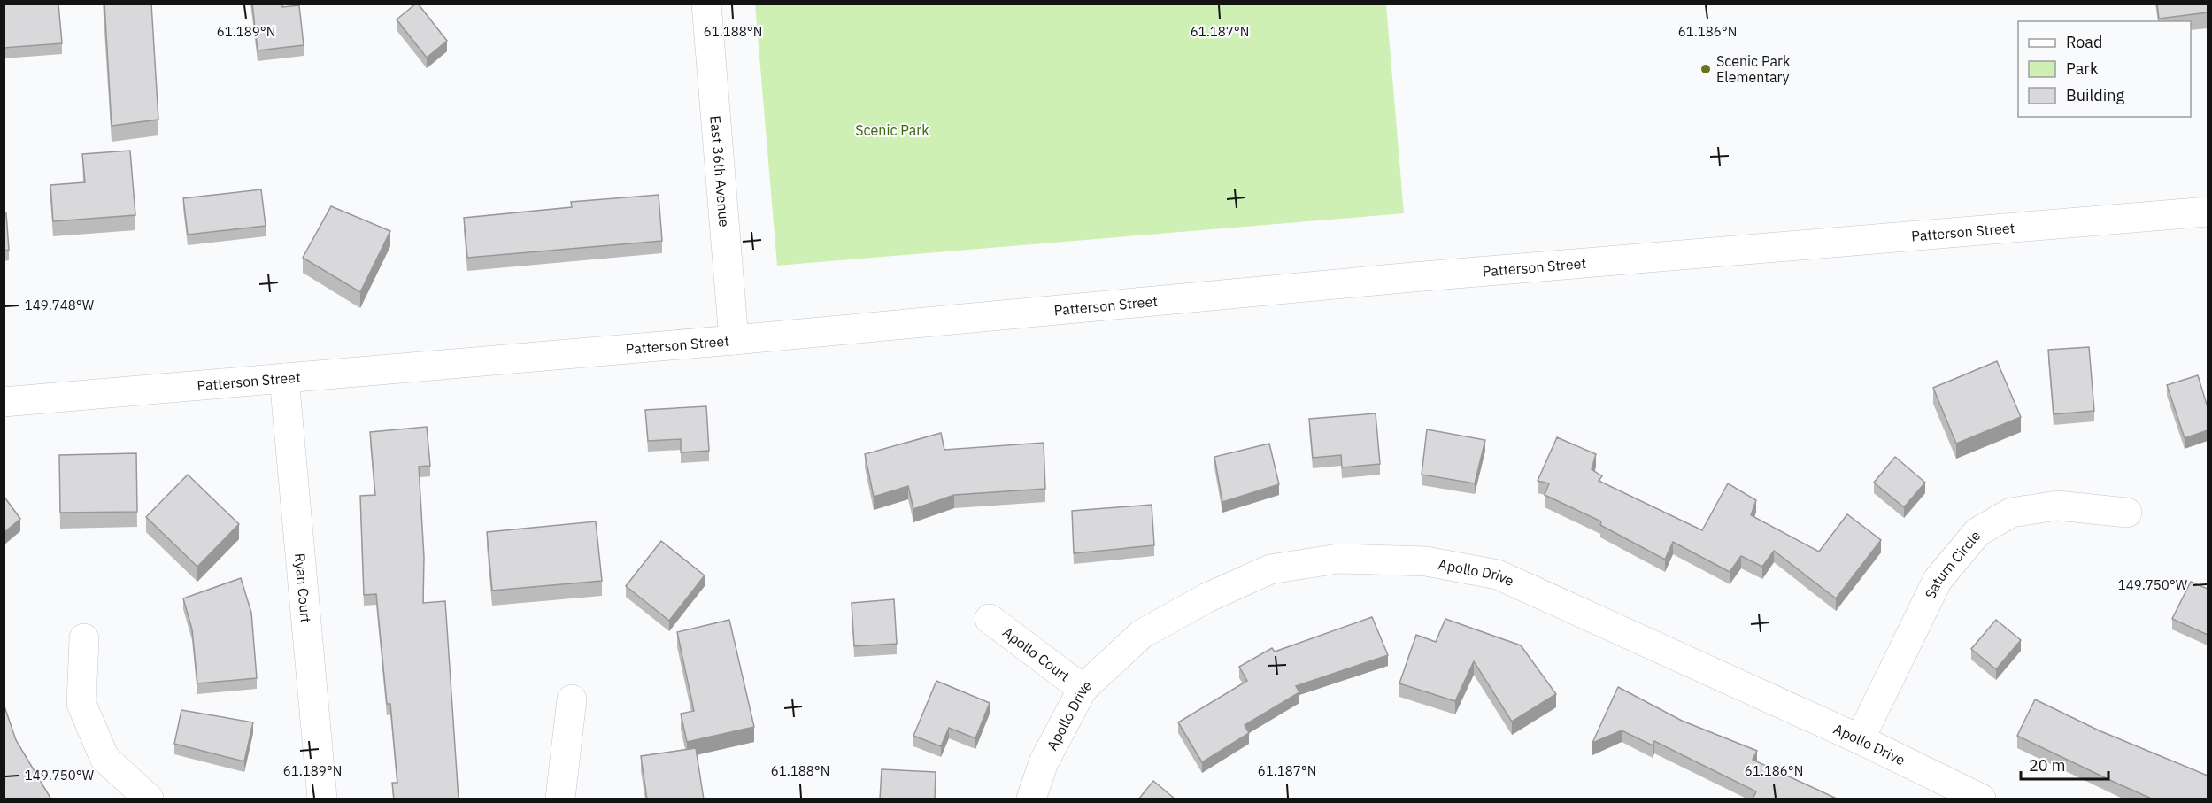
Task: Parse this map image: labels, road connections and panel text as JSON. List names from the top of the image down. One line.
{"streets":{"street":["East 36th Avenue","Patterson Street","Saturn Circle","Apollo Drive","Ryan Court","Apollo Court"]},"crossings":[["East 36th Avenue","Patterson Street"],["Patterson Street","Ryan Court"],["Saturn Circle","Apollo Drive"],["Apollo Drive","Apollo Court"]],"parks":["Scenic Park"],"places":["Scenic Park Elementary"],"legend":["Road","Park","Building"],"scale_bar":"20 m","coordinates":["61.189°N","61.188°N","61.187°N","61.186°N","149.748°W","149.750°W"]}
